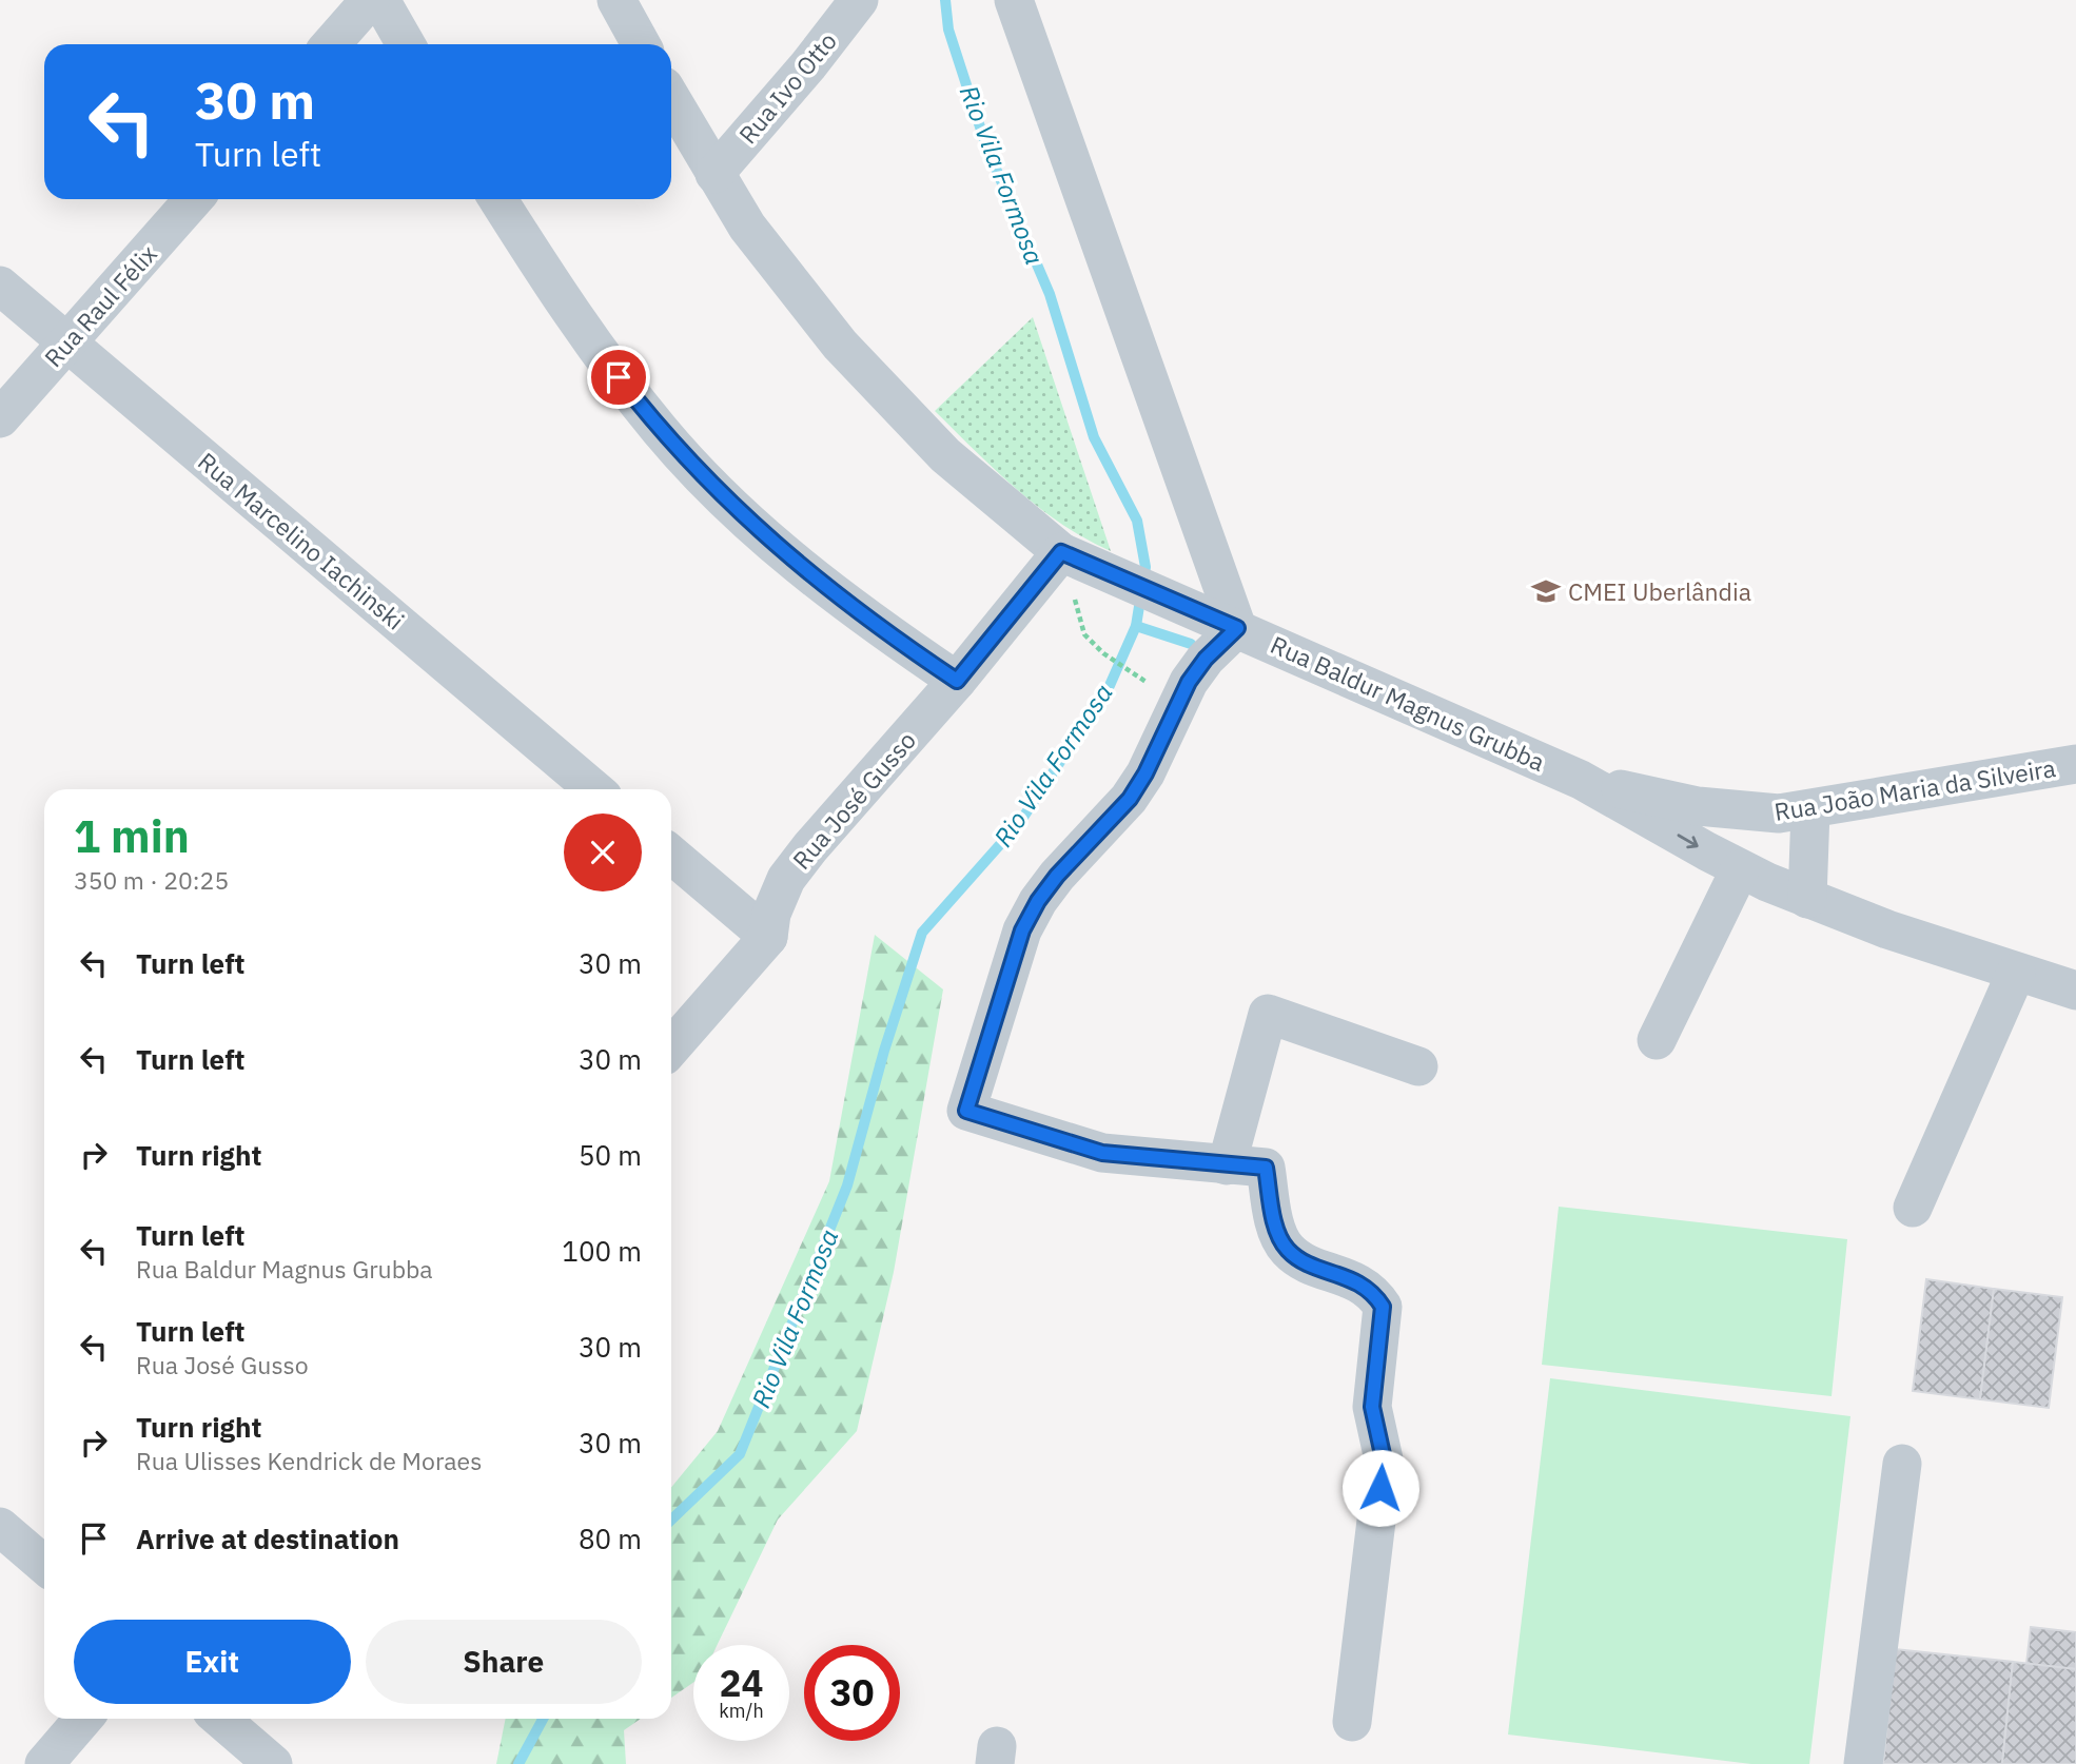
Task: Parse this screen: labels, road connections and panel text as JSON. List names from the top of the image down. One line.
{"streets":{"street":["Rua Ivo Otto","Rua Raul Félix","Rua Marcelino Iachinski","Rua Baldur Magnus Grubba","Rua João Maria da Silveira","Rua José Gusso"]},"crossings":[["Rua Ivo Otto","Rua Baldur Magnus Grubba"],["Rua Raul Félix","Rua Marcelino Iachinski"],["Rua Baldur Magnus Grubba","Rua João Maria da Silveira"],["Rua Baldur Magnus Grubba","Rua José Gusso"]],"water":["Rio Vila Formosa"],"places":{"school or university":["CMEI Uberlândia"]},"page":{"turn":["30 m","Turn left"],"heading":["1 min","350 m · 20:25"],"list":[{"name":"Turn left","value":"30 m"},{"name":"Turn left","value":"30 m"},{"name":"Turn right","value":"50 m"},{"name":"Turn left","note":"Rua Baldur Magnus Grubba","value":"100 m"},{"name":"Turn left","note":"Rua José Gusso","value":"30 m"},{"name":"Turn right","note":"Rua Ulisses Kendrick de Moraes","value":"30 m"},{"name":"Arrive at destination","value":"80 m"}],"buttons":["Exit","Share"],"speed":"24 km/h","limit":"30"}}
